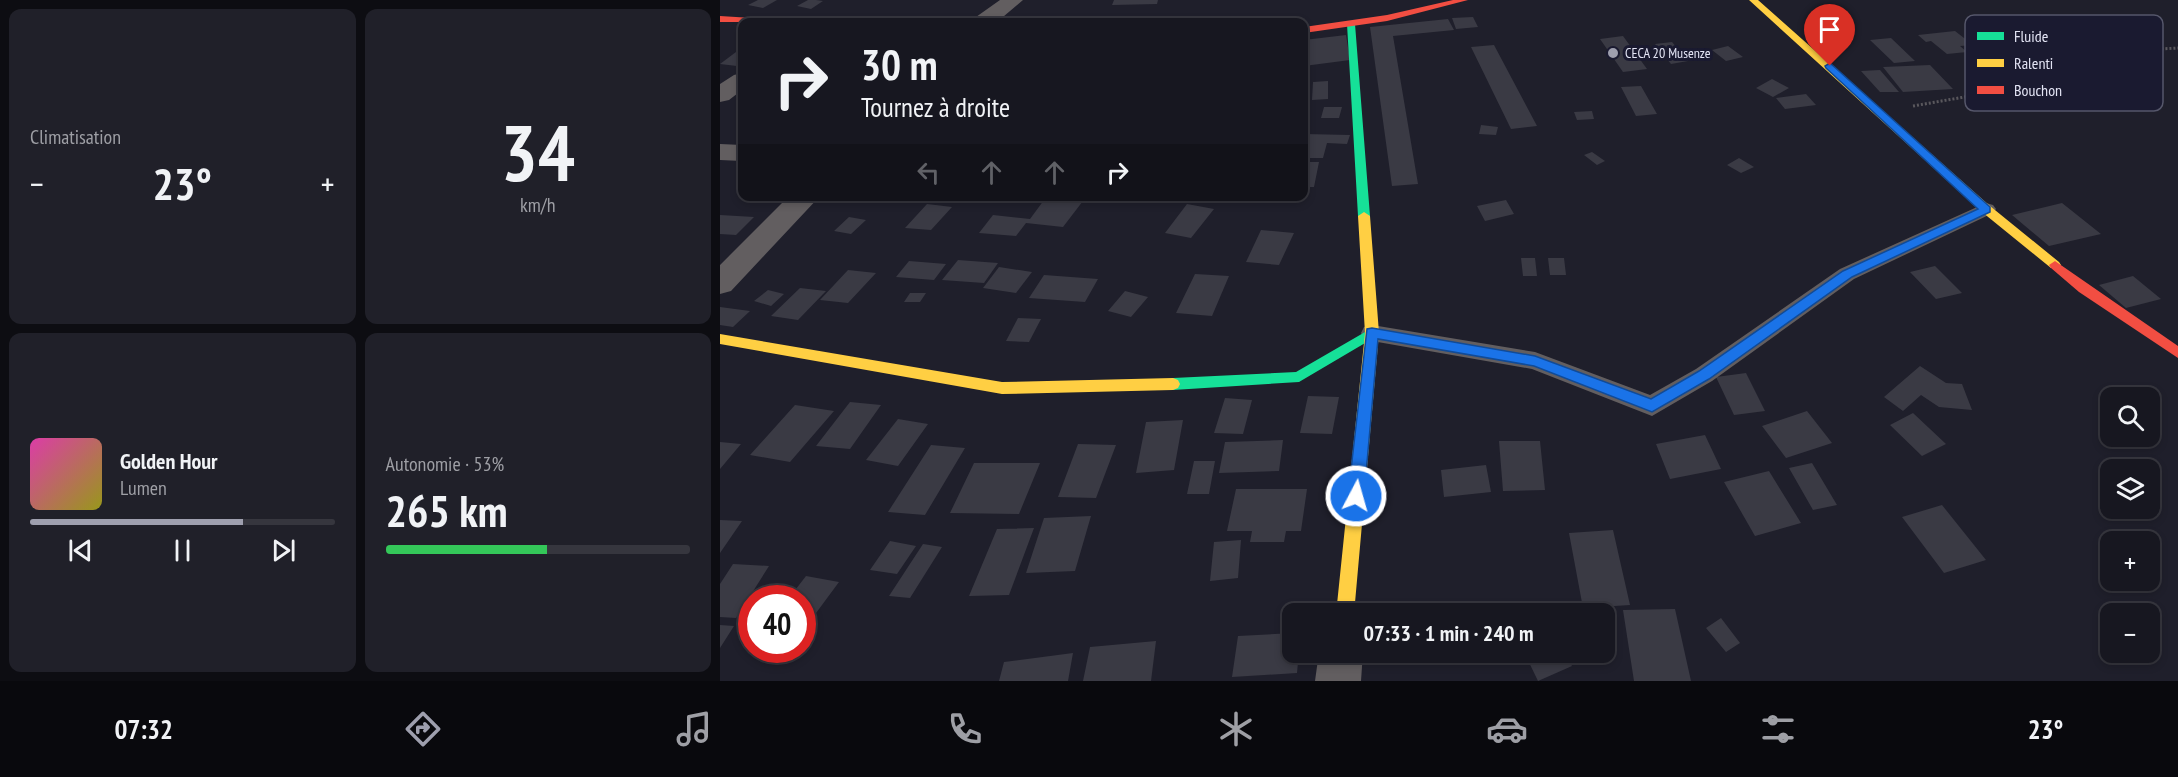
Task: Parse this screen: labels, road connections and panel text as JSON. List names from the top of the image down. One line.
{"places":["CECA 20 Musenze"],"legend":["Fluide","Ralenti","Bouchon"],"page":{"tile":["Climatisation",["34","km/h"],["Autonomie · 53%","265 km"]],"turn":["30 m","Tournez à droite"],"heat":["−","23°","+"],"map_buttons":["+","−"],"song":["Golden Hour","Lumen"],"limit":"40","trip":"07:33 · 1 min · 240 m","tabs":["07:32","23°"]}}
